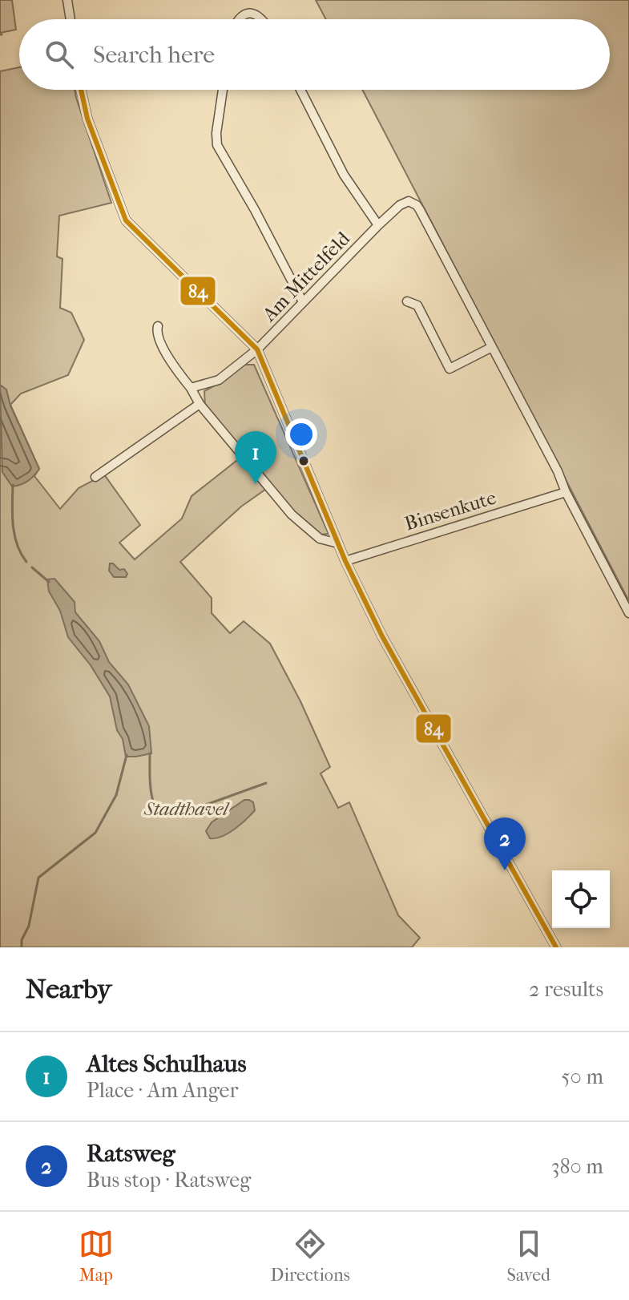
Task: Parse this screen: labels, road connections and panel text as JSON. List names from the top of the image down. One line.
{"streets":{"street":["Am Mittelfeld","Binsenkute"]},"parks":["Stadthavel"],"lines":["transit line 84"],"page":{"search":"Search here","pins":["1","2"],"heading":["Nearby","2 results"],"list":[{"mark":"1","name":"Altes Schulhaus","note":"Place · Am Anger","value":"50 m"},{"mark":"2","name":"Ratsweg","note":"Bus stop · Ratsweg","value":"380 m"}],"nav":["Map","Directions","Saved"]}}
